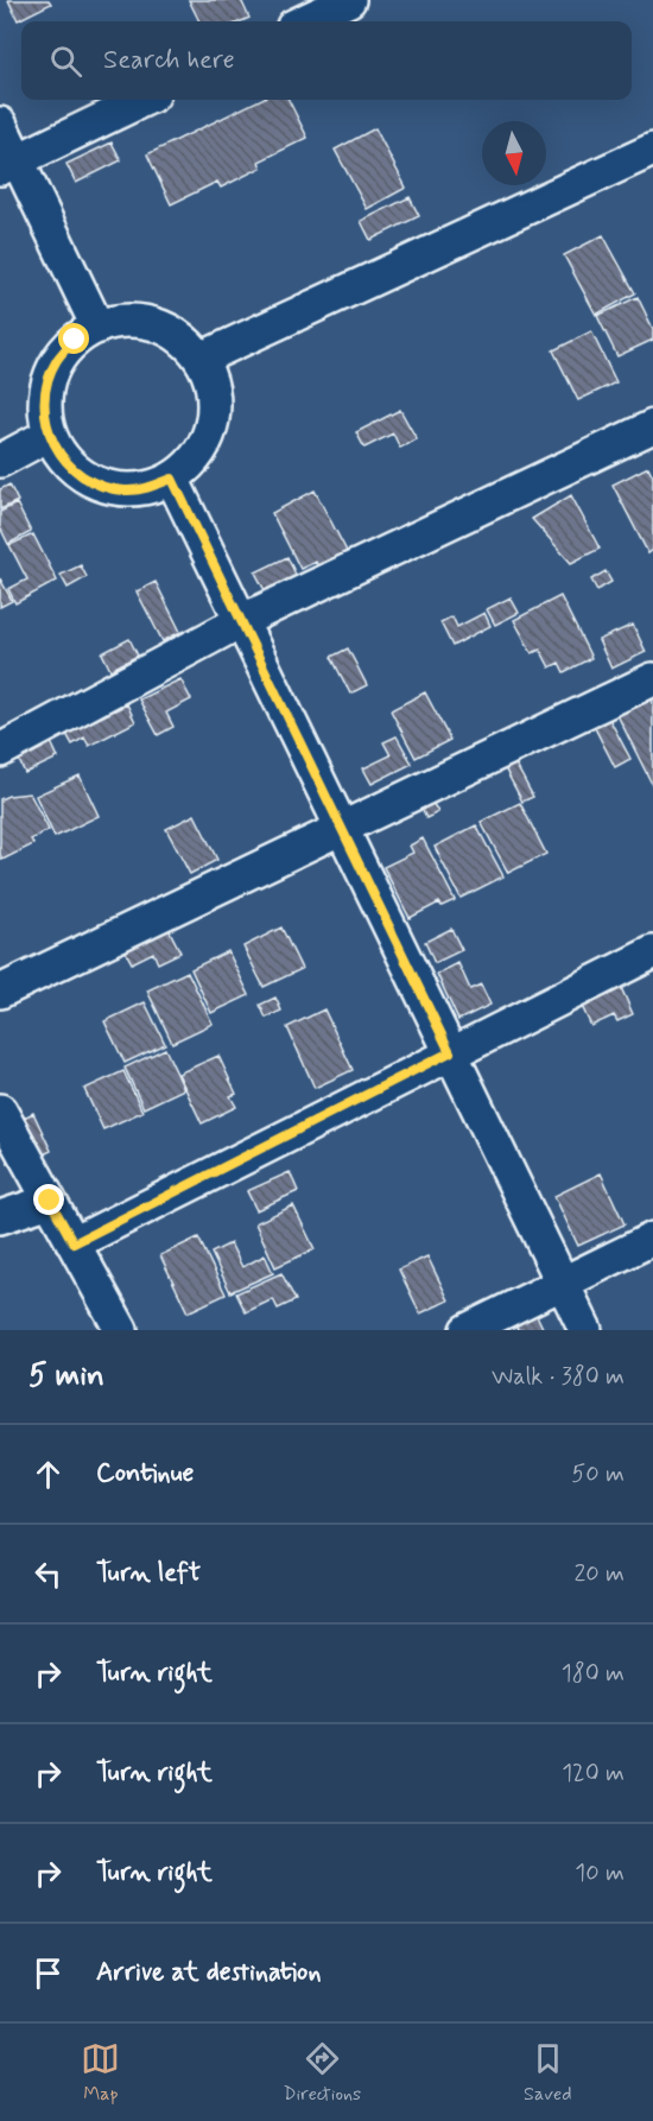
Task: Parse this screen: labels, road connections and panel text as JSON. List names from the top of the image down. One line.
{"north":"bottom","page":{"search":"Search here","heading":["5 min","Walk · 380 m"],"list":[["Continue","50 m"],["Turn left","20 m"],["Turn right","180 m"],["Turn right","120 m"],["Turn right","10 m"],"Arrive at destination"],"nav":["Map","Directions","Saved"]}}
